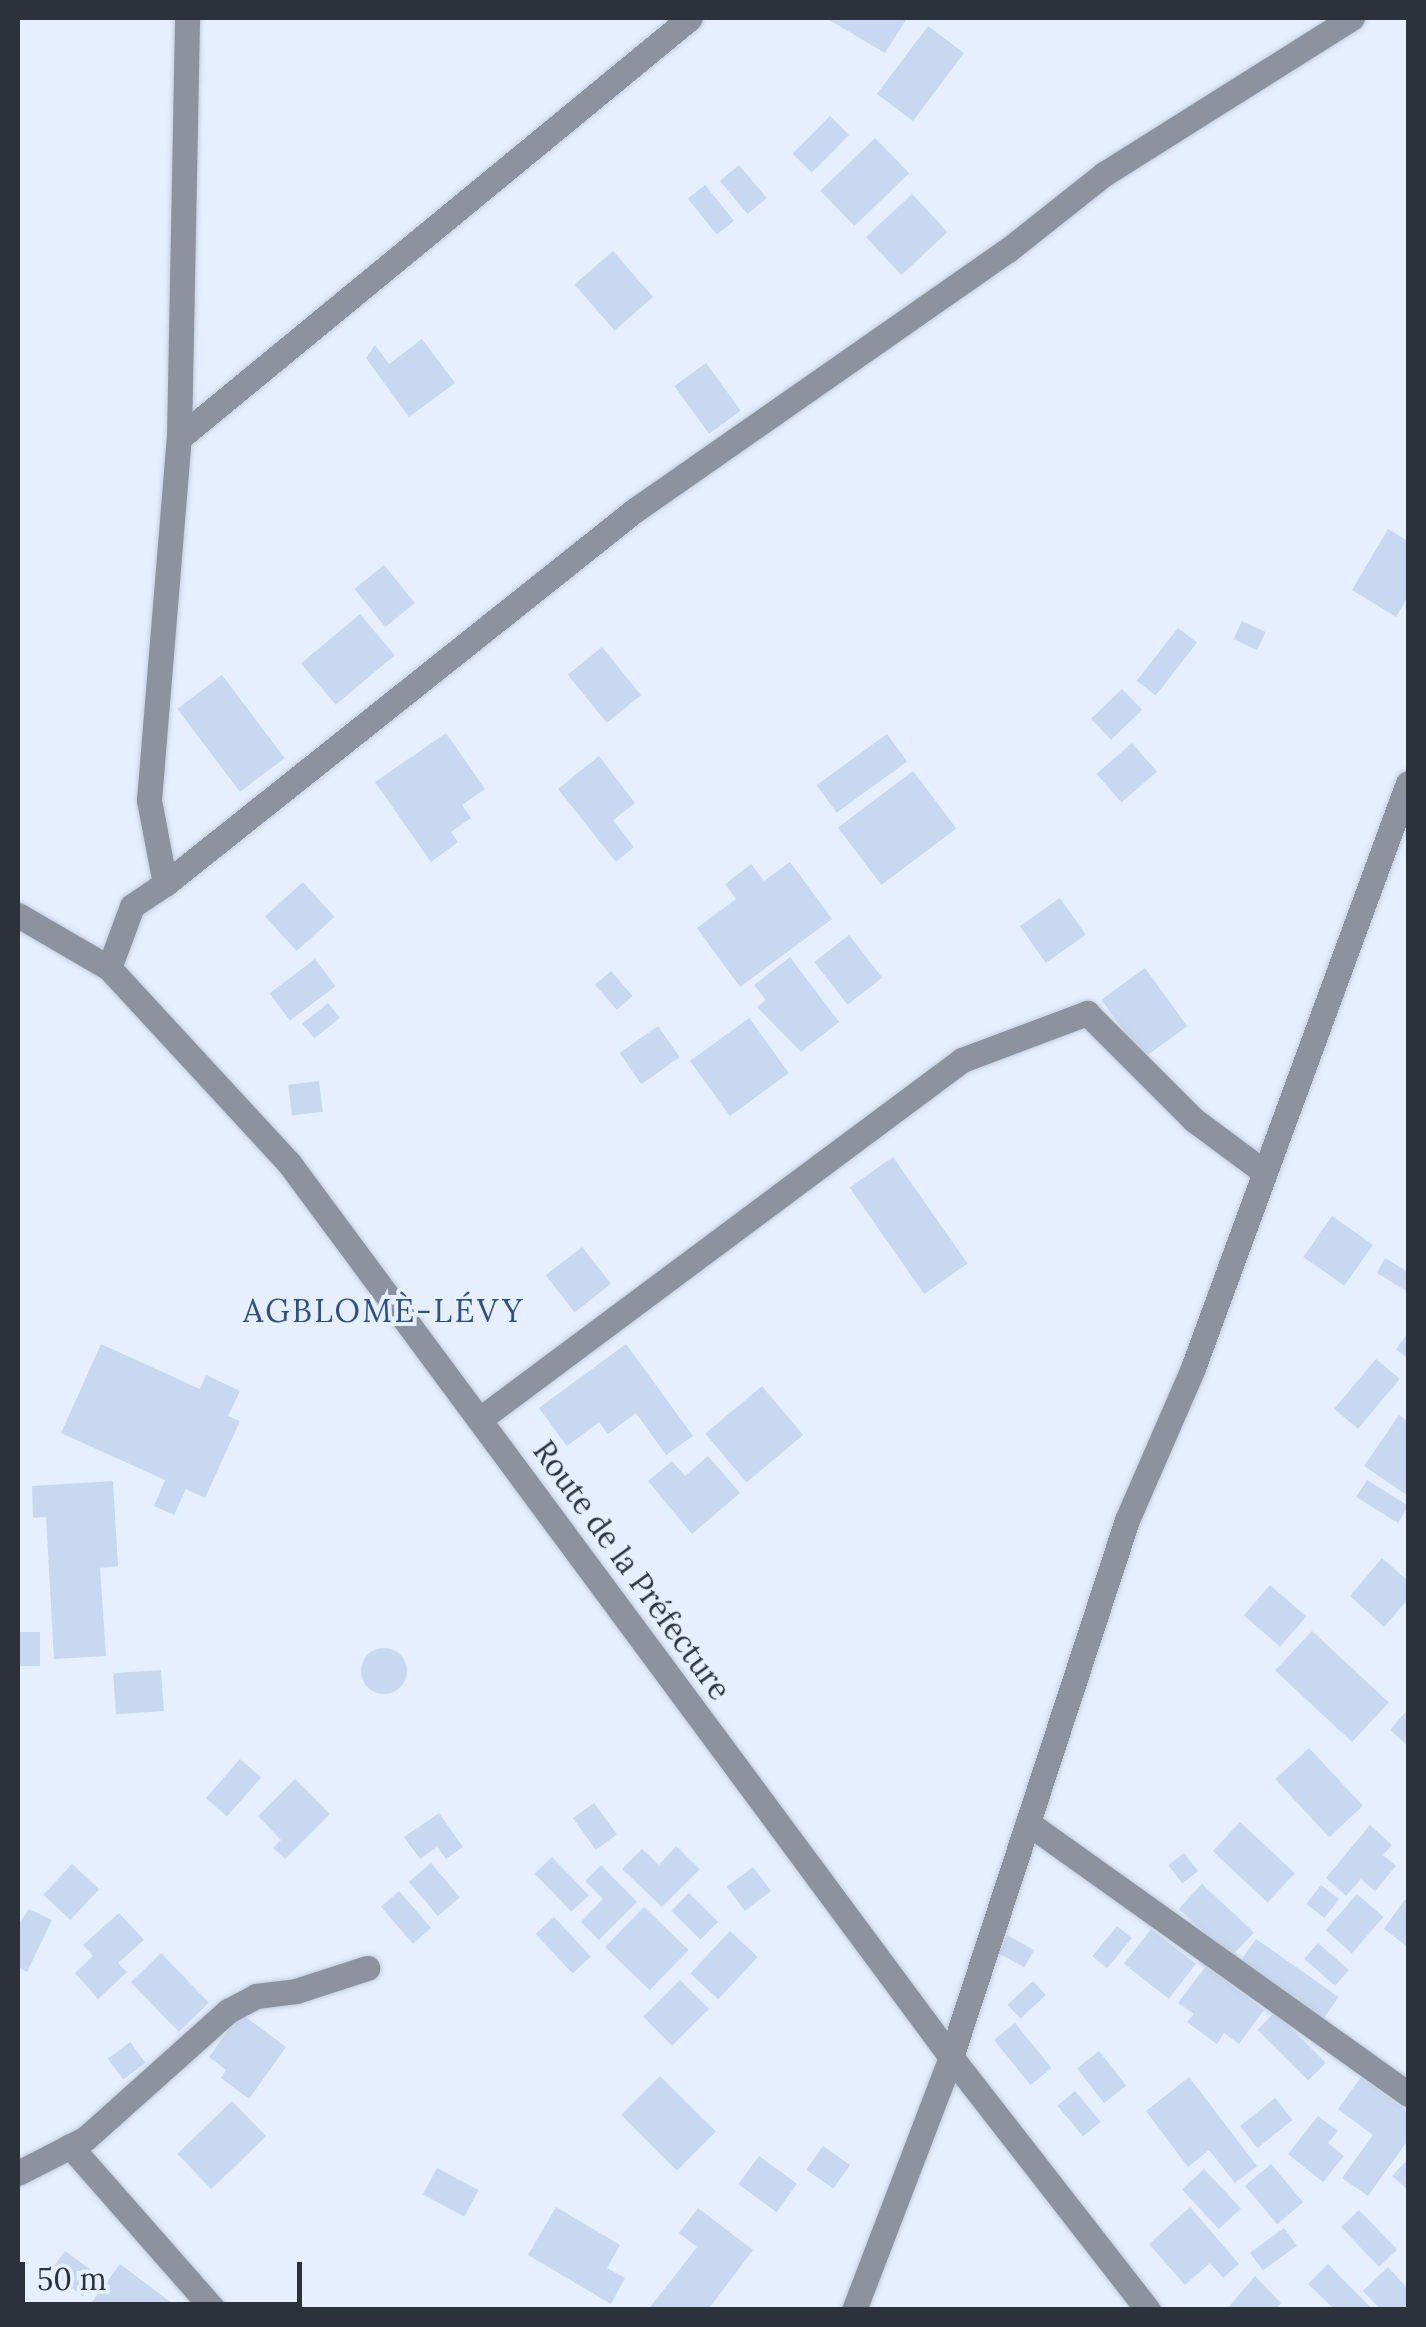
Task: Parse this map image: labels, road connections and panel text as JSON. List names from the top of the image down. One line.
{"streets":{"street":["Route de la Préfecture"]},"districts":["AGBLOMÈ-LÉVY"],"scale_bar":"50 m"}
